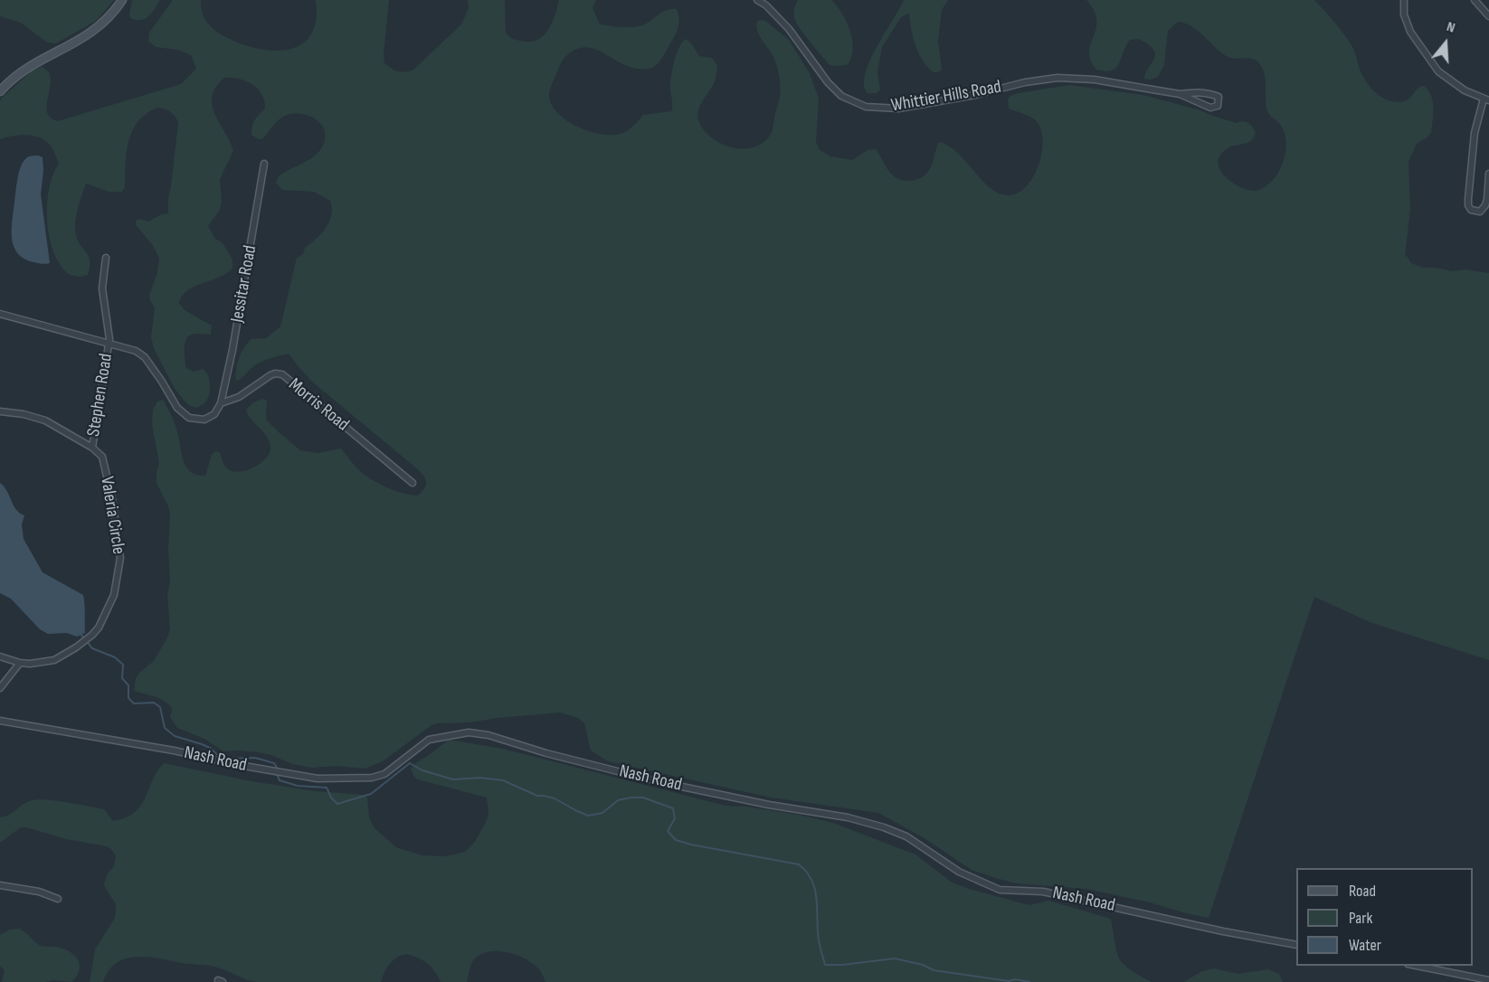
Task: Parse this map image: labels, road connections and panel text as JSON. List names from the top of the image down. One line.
{"streets":{"street":["Whittier Hills Road","Jessitar Road","Stephen Road","Morris Road","Valeria Circle","Nash Road"]},"crossings":[["Jessitar Road","Morris Road"],["Stephen Road","Morris Road"],["Stephen Road","Valeria Circle"]],"legend":["Road","Park","Water"],"north":"top"}
